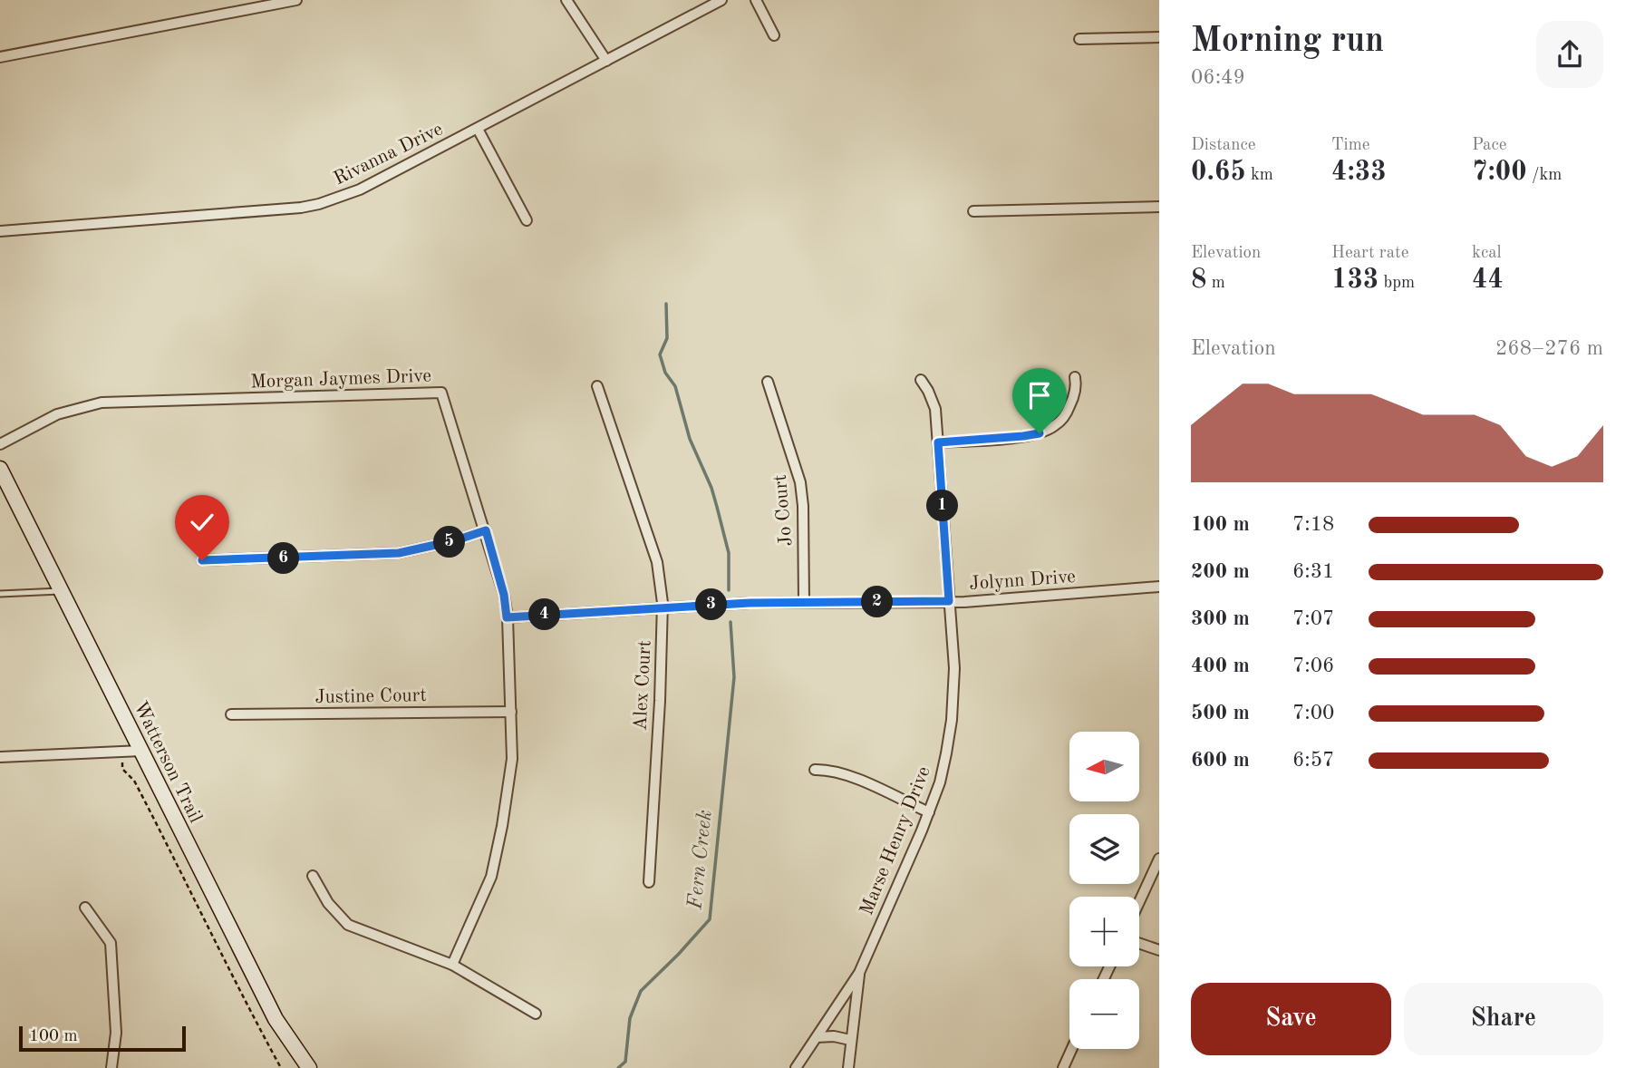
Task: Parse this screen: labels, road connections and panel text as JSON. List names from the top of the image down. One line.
{"streets":{"main road":["Watterson Trail"],"street":["Rivanna Drive","Morgan Jaymes Drive","Jo Court","Jolynn Drive","Alex Court","Justine Court","Marse Henry Drive"]},"crossings":[["Morgan Jaymes Drive","Jolynn Drive"],["Morgan Jaymes Drive","Justine Court"],["Jo Court","Jolynn Drive"],["Jolynn Drive","Alex Court"],["Jolynn Drive","Marse Henry Drive"]],"water":["Fern Creek"],"scale_bar":"100 m","north":"left","page":{"heading":["Morning run","06:49"],"stats":[["Distance","0.65 km"],["Time","4:33"],["Pace","7:00 /km"],["Elevation","8 m"],["Heart rate","133 bpm"],["kcal","44"]],"chart":["Elevation","268–276 m"],"pins":["1","5","6","2","3","4"],"list":[{"name":"100 m","note":"7:18"},{"name":"200 m","note":"6:31"},{"name":"300 m","note":"7:07"},{"name":"400 m","note":"7:06"},{"name":"500 m","note":"7:00"},{"name":"600 m","note":"6:57"}],"map_buttons":["+","−"],"buttons":["Save","Share"],"scale":"100 m"}}
